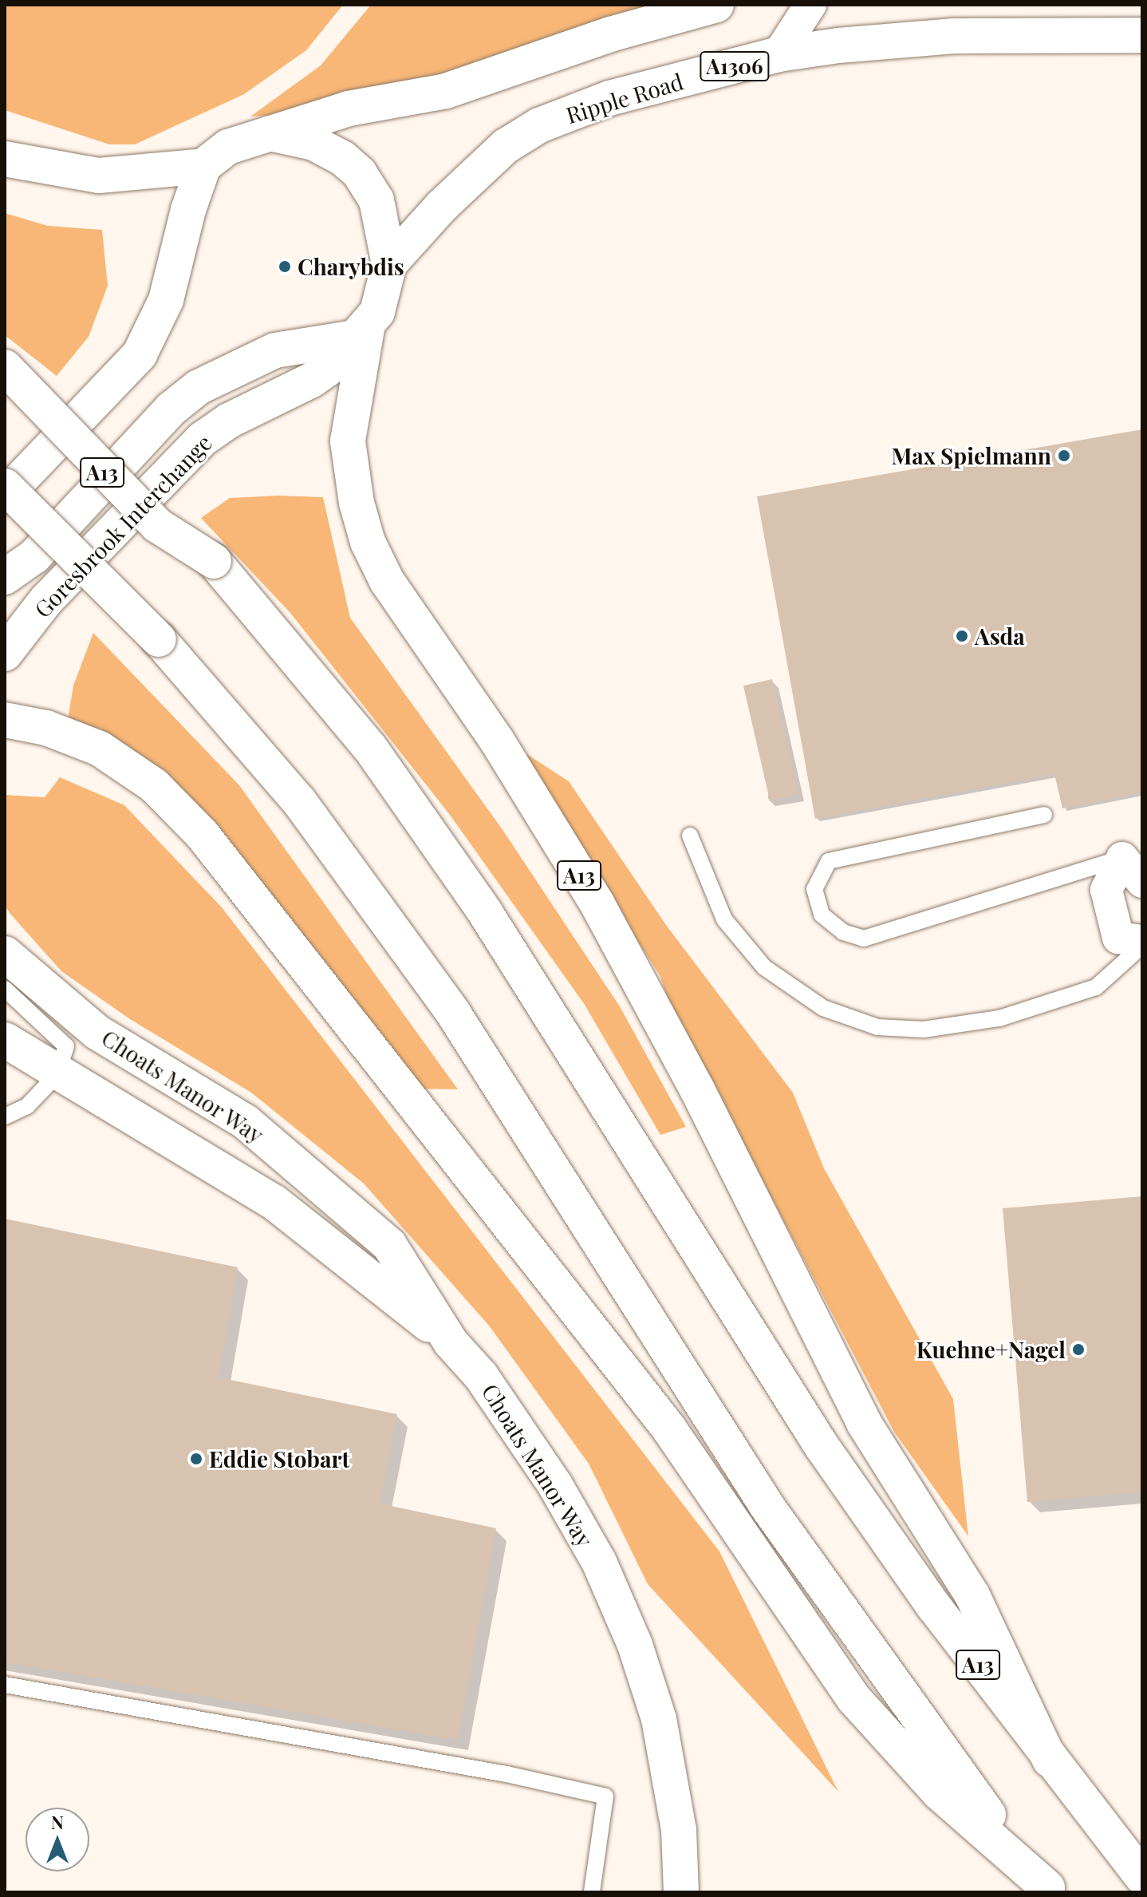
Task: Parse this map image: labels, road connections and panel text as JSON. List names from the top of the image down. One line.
{"streets":{"main road":["A1306","Ripple Road","A13","Goresbrook Interchange","Choats Manor Way"]},"crossings":[["Ripple Road","Goresbrook Interchange"],["A13","Goresbrook Interchange"]],"places":["Charybdis","Max Spielmann","Asda","Kuehne+Nagel","Eddie Stobart"],"north":"top"}
